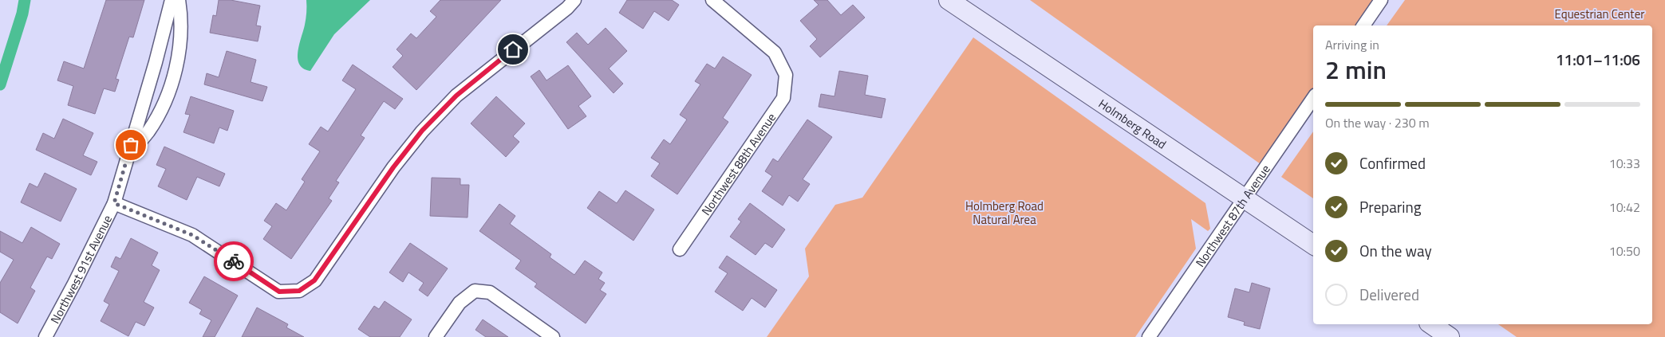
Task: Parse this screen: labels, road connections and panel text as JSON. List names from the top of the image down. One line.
{"streets":{"street":["Holmberg Road","Northwest 88th Avenue","Northwest 87th Avenue","Northwest 91st Avenue"]},"crossings":[["Holmberg Road","Northwest 87th Avenue"]],"parks":["Equestrian Center","Holmberg Road Natural Area"],"page":{"heading":["2 min","Arriving in","11:01–11:06"],"bar":"On the way · 230 m","list":[["Confirmed","10:33"],["Preparing","10:42"],["On the way","10:50"],"Delivered"]}}
